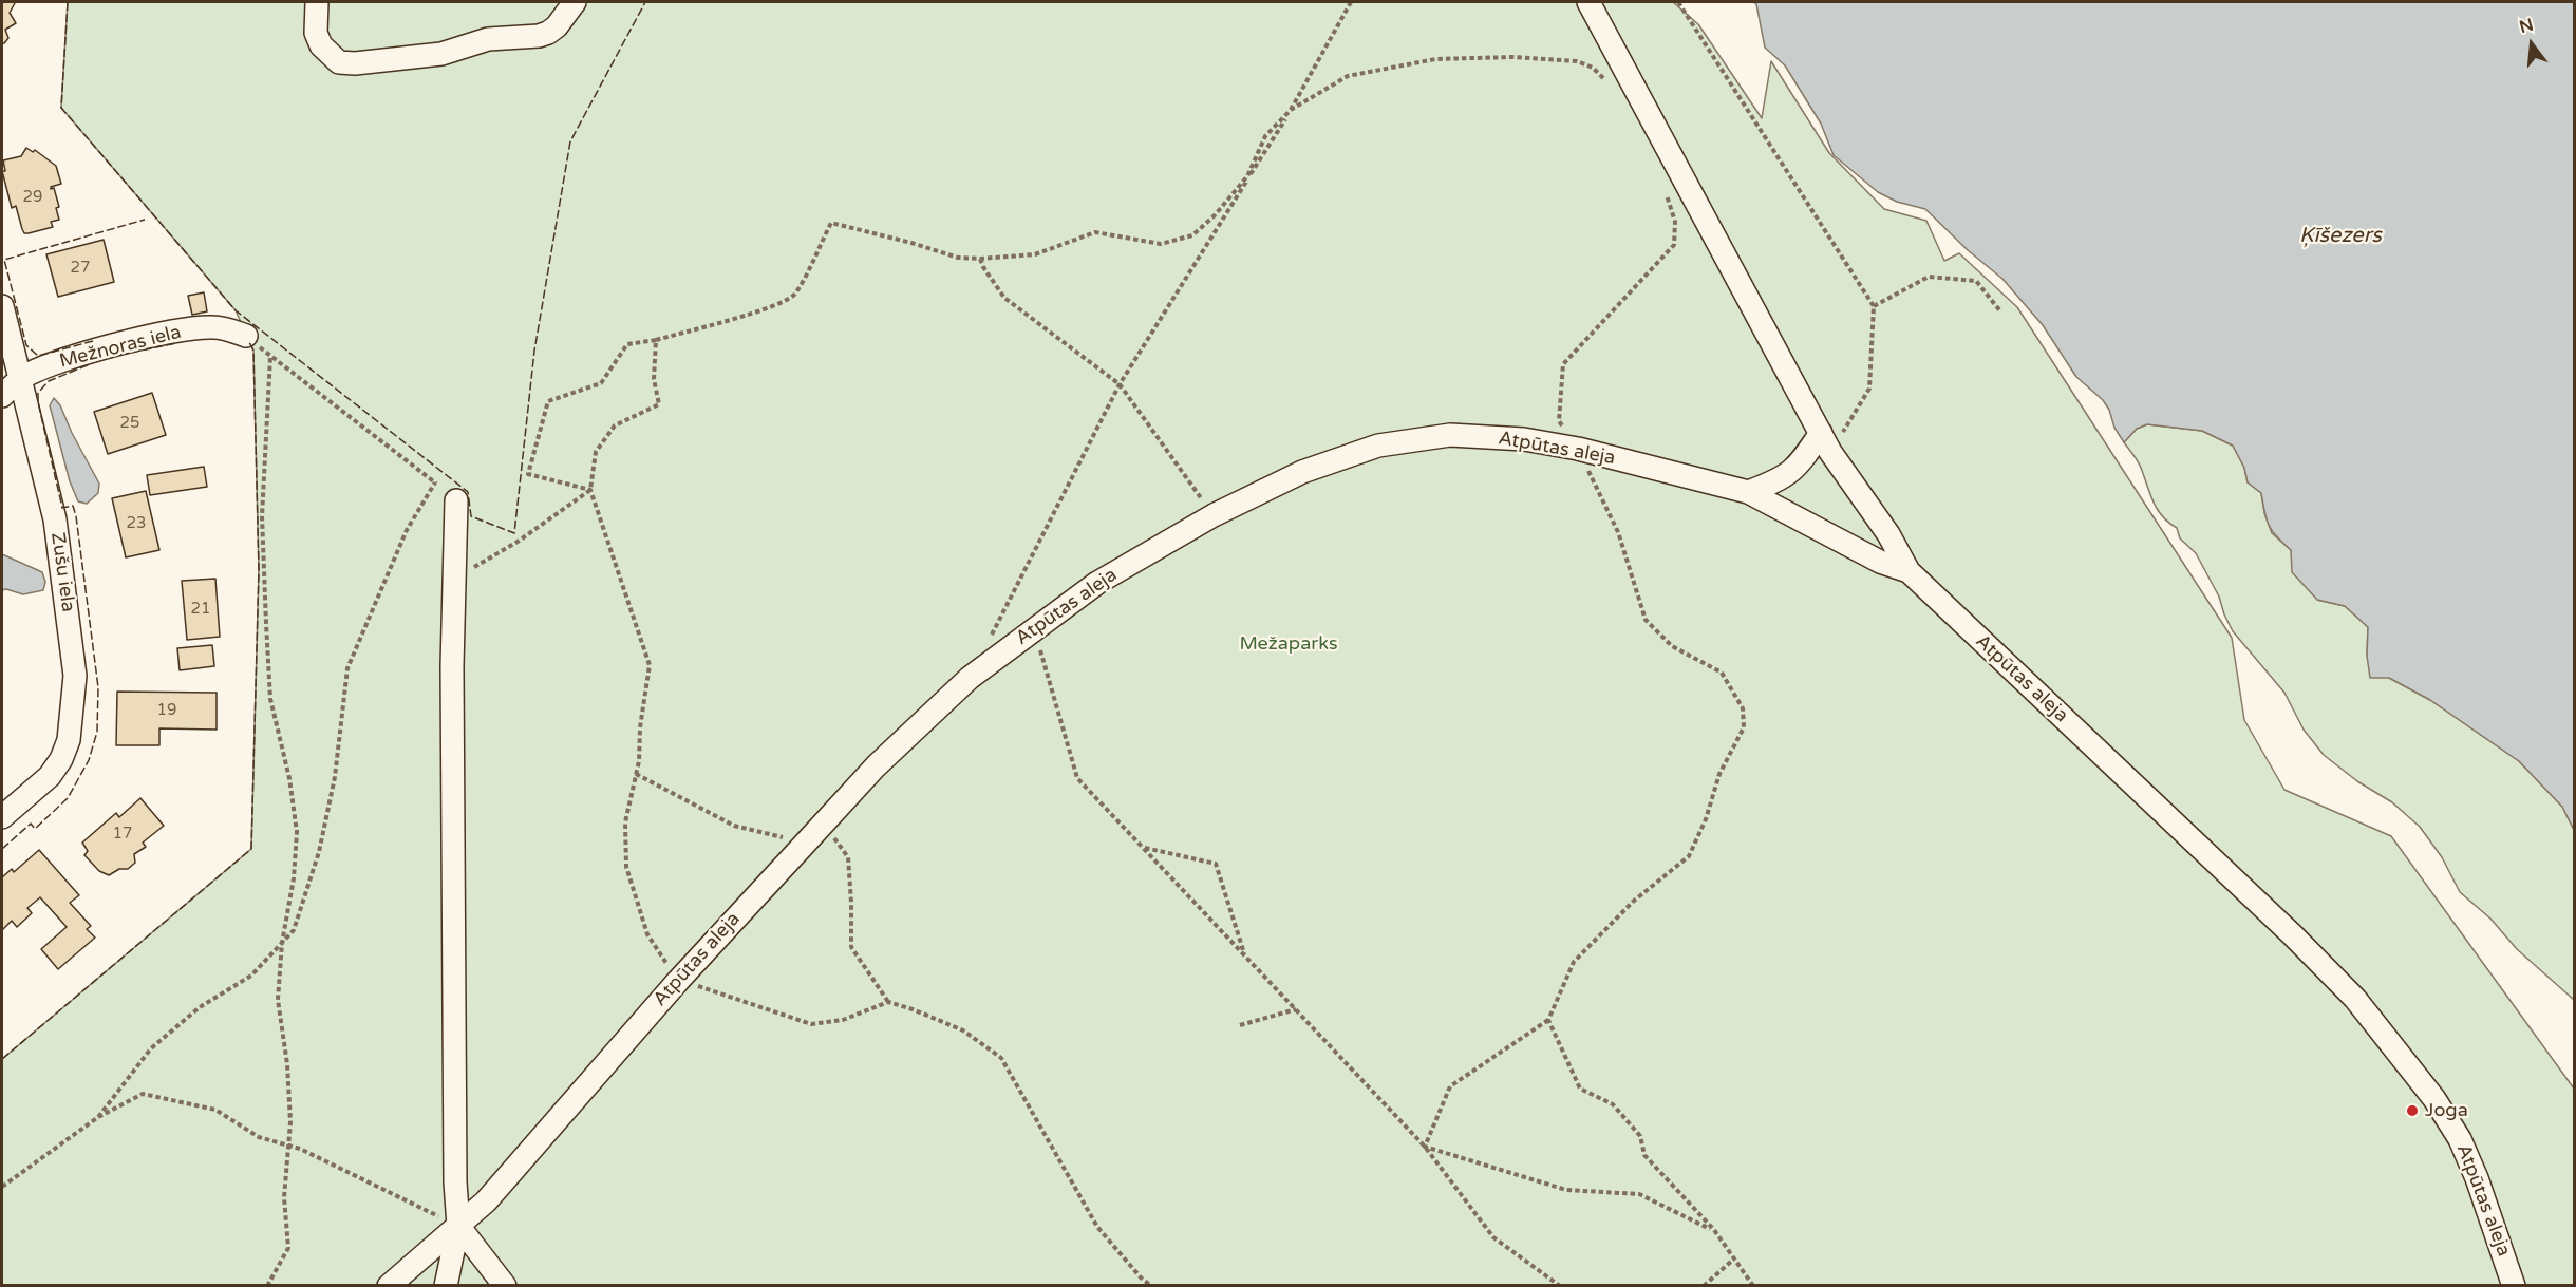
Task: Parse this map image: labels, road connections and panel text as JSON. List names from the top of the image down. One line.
{"streets":{"street":["Mežnoras iela","Atpūtas aleja","Zušu iela"]},"crossings":[["Mežnoras iela","Zušu iela"]],"water":["Ķīšezers"],"parks":["Mežaparks"],"places":["Joga"],"house_numbers":["29","27","25","23","21","19","17"],"north":"top"}
